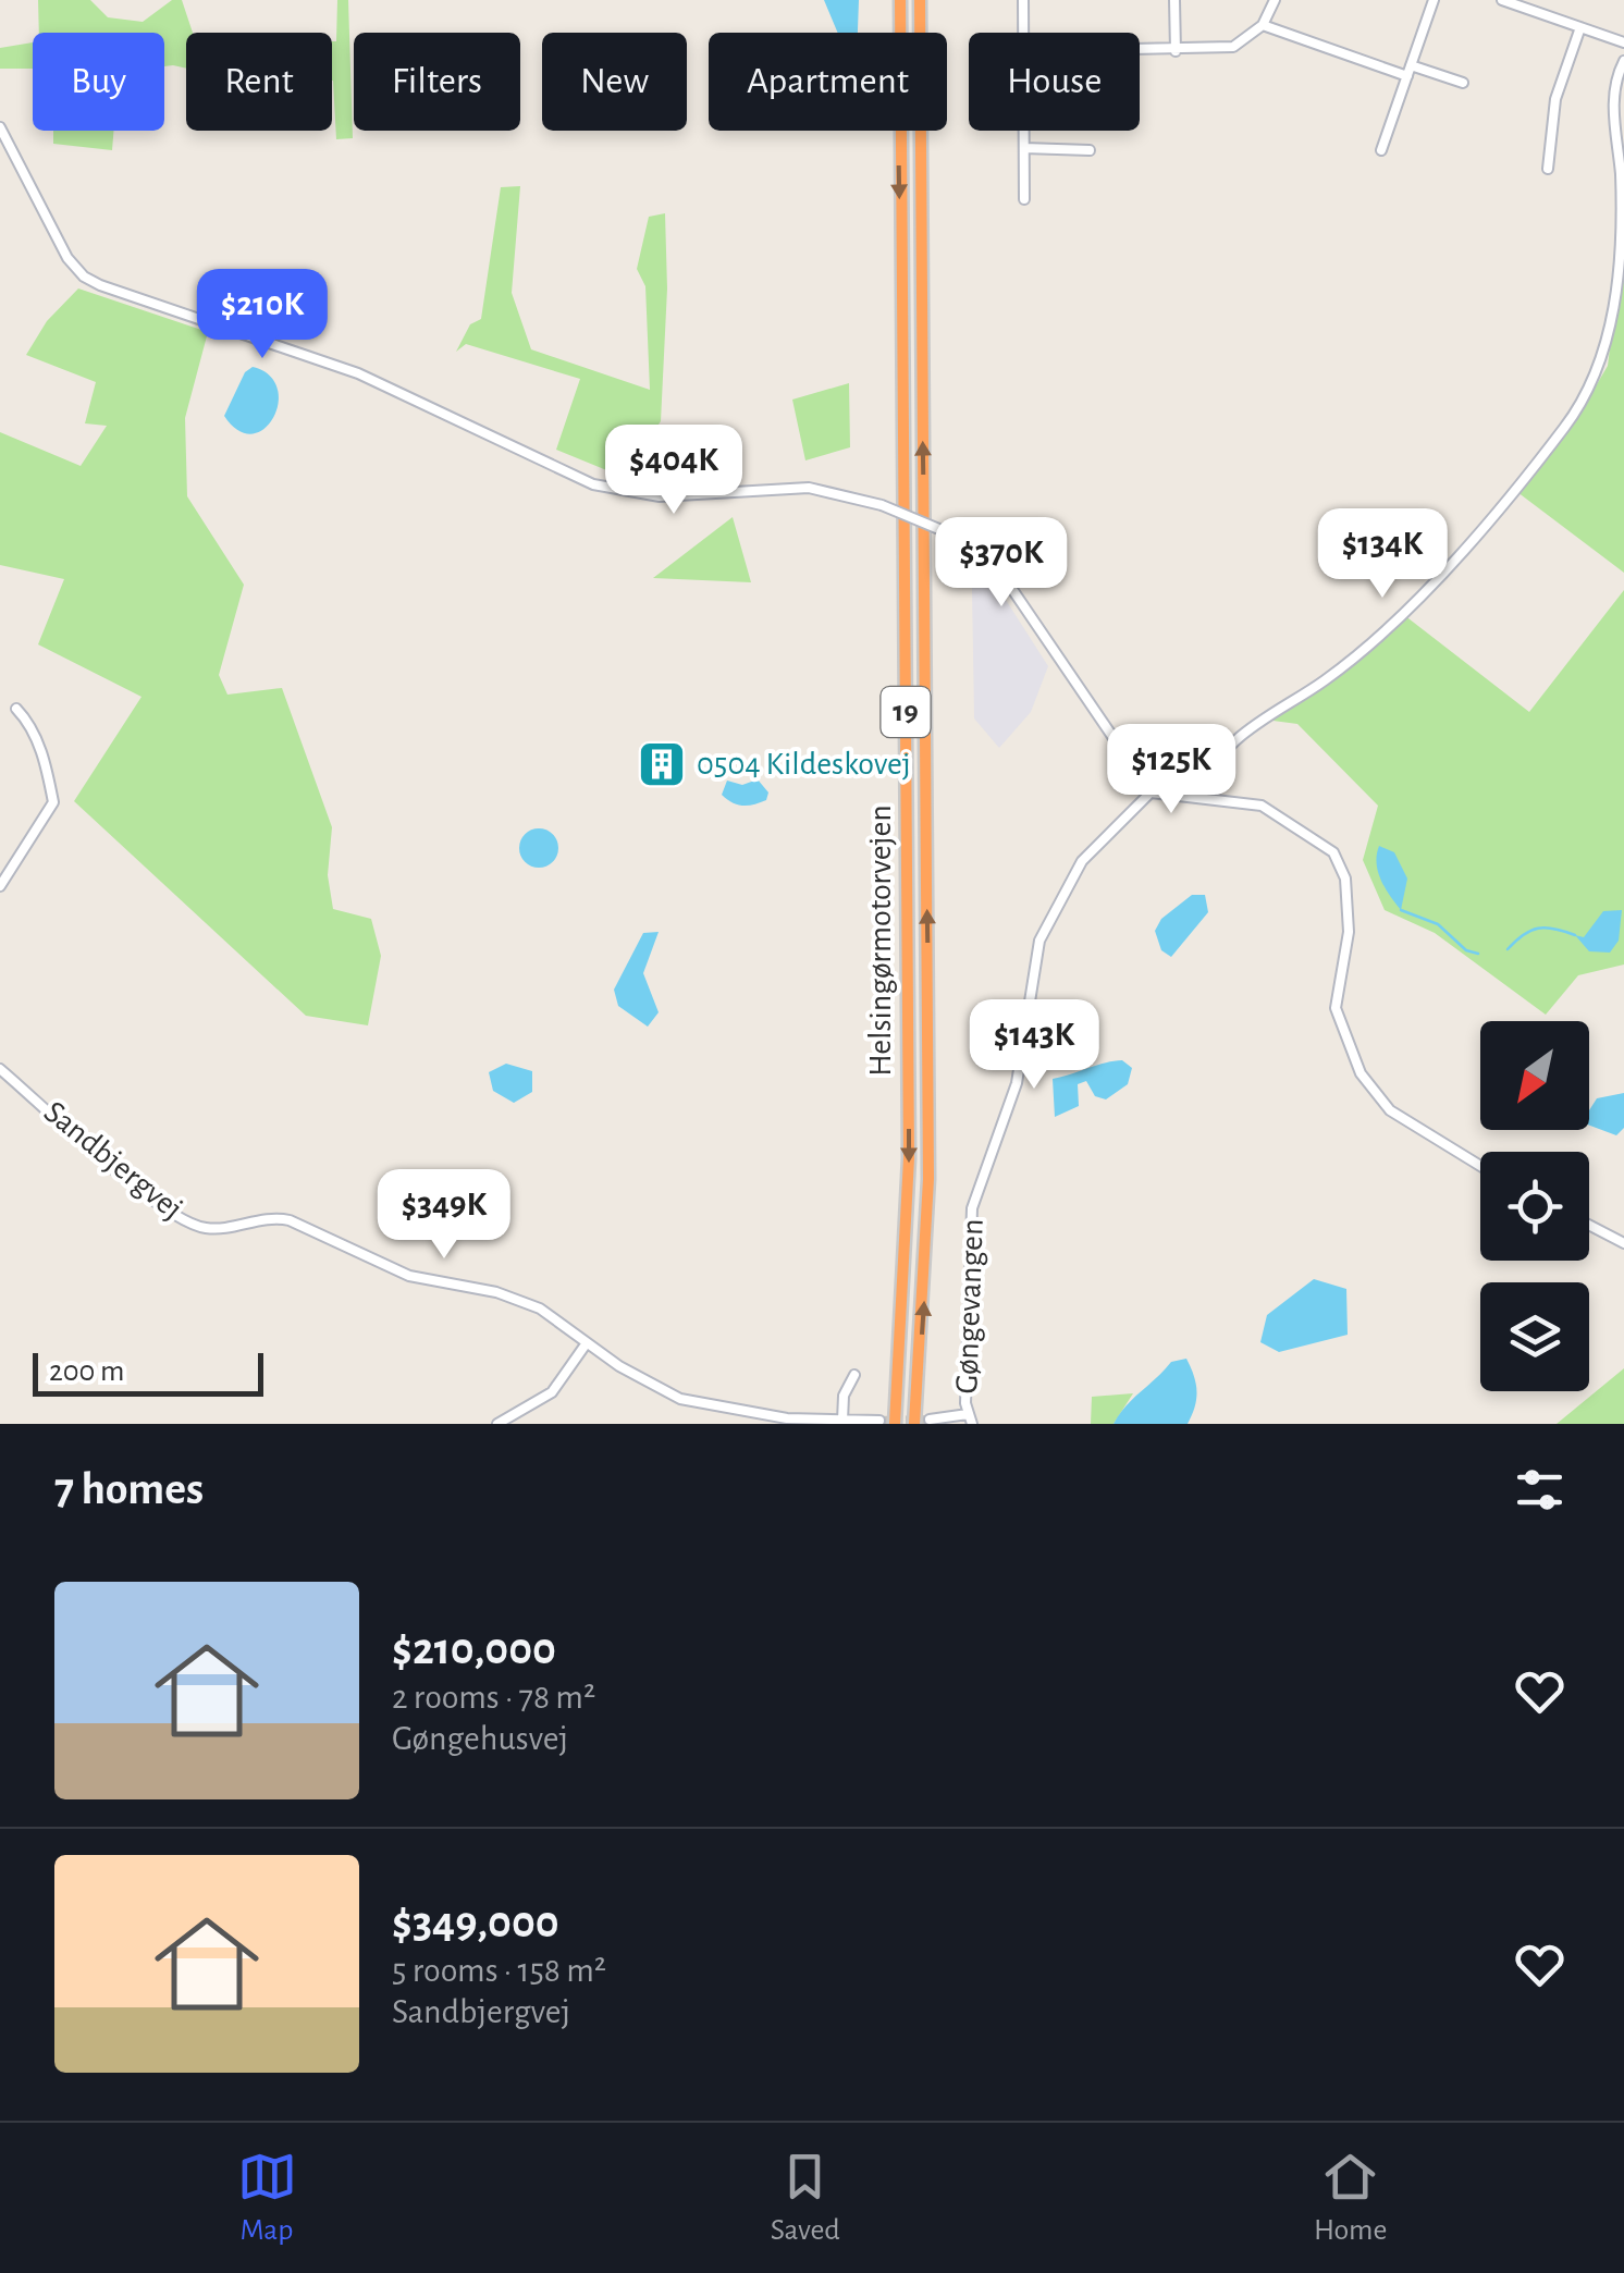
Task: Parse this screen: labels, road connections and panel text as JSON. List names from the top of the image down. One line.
{"streets":{"highway":["19","Helsingørmotorvejen"],"street":["Sandbjergvej","Gøngevangen"]},"places":{"building":["0504 Kildeskovej"]},"scale_bar":"200 m","north":"bottom left","page":{"chip":["Buy","Rent","Filters","New","Apartment","House"],"price":["$210K","$404K","$134K","$370K","$125K","$143K","$349K"],"scale":"200 m","heading":"7 homes","list":[{"name":"$210,000","note":"2 rooms · 78 m² · Gøngehusvej"},{"name":"$349,000","note":"5 rooms · 158 m² · Sandbjergvej"}],"tabs":["Map","Saved","Home"]}}
